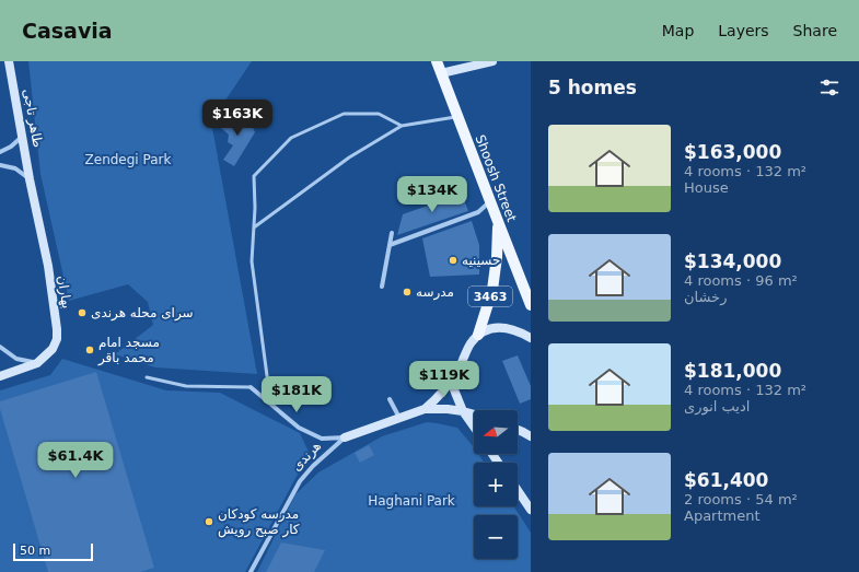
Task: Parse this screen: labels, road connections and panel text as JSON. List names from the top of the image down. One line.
{"streets":{"main road":["Shoosh Street","3463"],"street":["طاهر تاجی","بهاران","هرندی"]},"crossings":[["طاهر تاجی","بهاران"],["Shoosh Street","3463"],["3463","هرندی"]],"parks":["Zendegi Park","Haghani Park"],"places":["حسینیه","مدرسه","سرای محله هرندی","مسجد امام محمد باقر","مدرسه کودکان کار صبح رویش"],"scale_bar":"50 m","north":"left","page":{"header":"Casavia","nav":["Map","Layers","Share"],"heading":"5 homes","price":["$163K","$134K","$119K","$181K","$61.4K"],"list":[{"name":"$163,000","note":"4 rooms · 132 m² · House"},{"name":"$134,000","note":"4 rooms · 96 m² · رخشان"},{"name":"$181,000","note":"4 rooms · 132 m² · ادیب انوری"},{"name":"$61,400","note":"2 rooms · 54 m² · Apartment"}],"map_buttons":["+","−"],"scale":"50 m"}}
